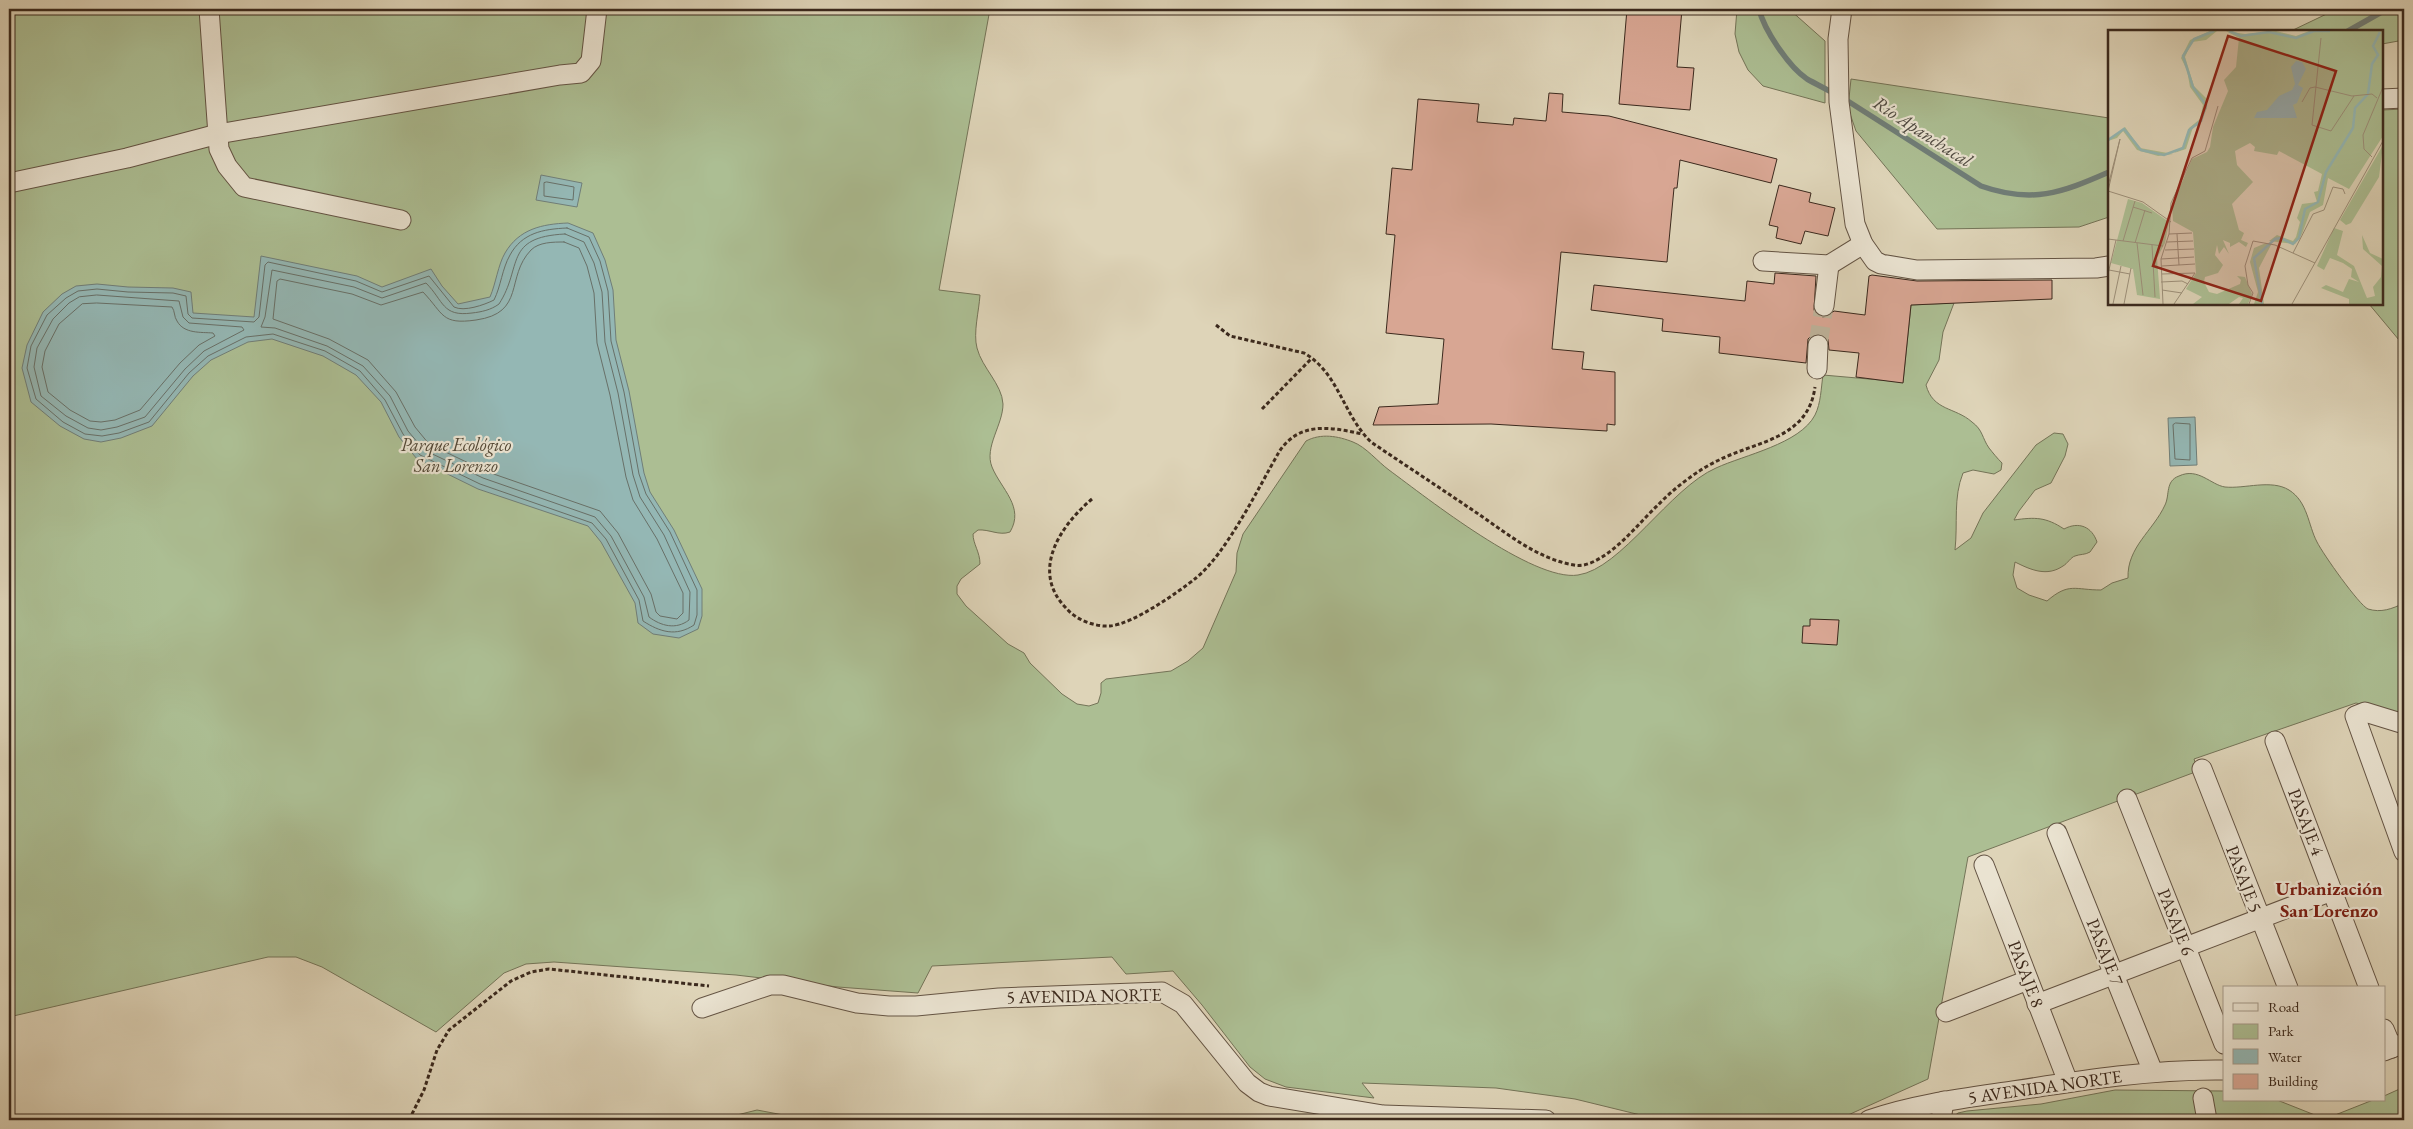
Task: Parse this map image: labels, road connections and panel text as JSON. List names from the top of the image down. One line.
{"streets":{"street":["PASAJE 4","PASAJE 5","PASAJE 6","PASAJE 7","PASAJE 8","5 AVENIDA NORTE"]},"crossings":[["PASAJE 7","5 AVENIDA NORTE"],["PASAJE 8","5 AVENIDA NORTE"]],"districts":["Urbanización San Lorenzo"],"water":["Río Apanchacal"],"parks":["Parque Ecológico San Lorenzo"],"legend":["Road","Park","Water","Building"]}
